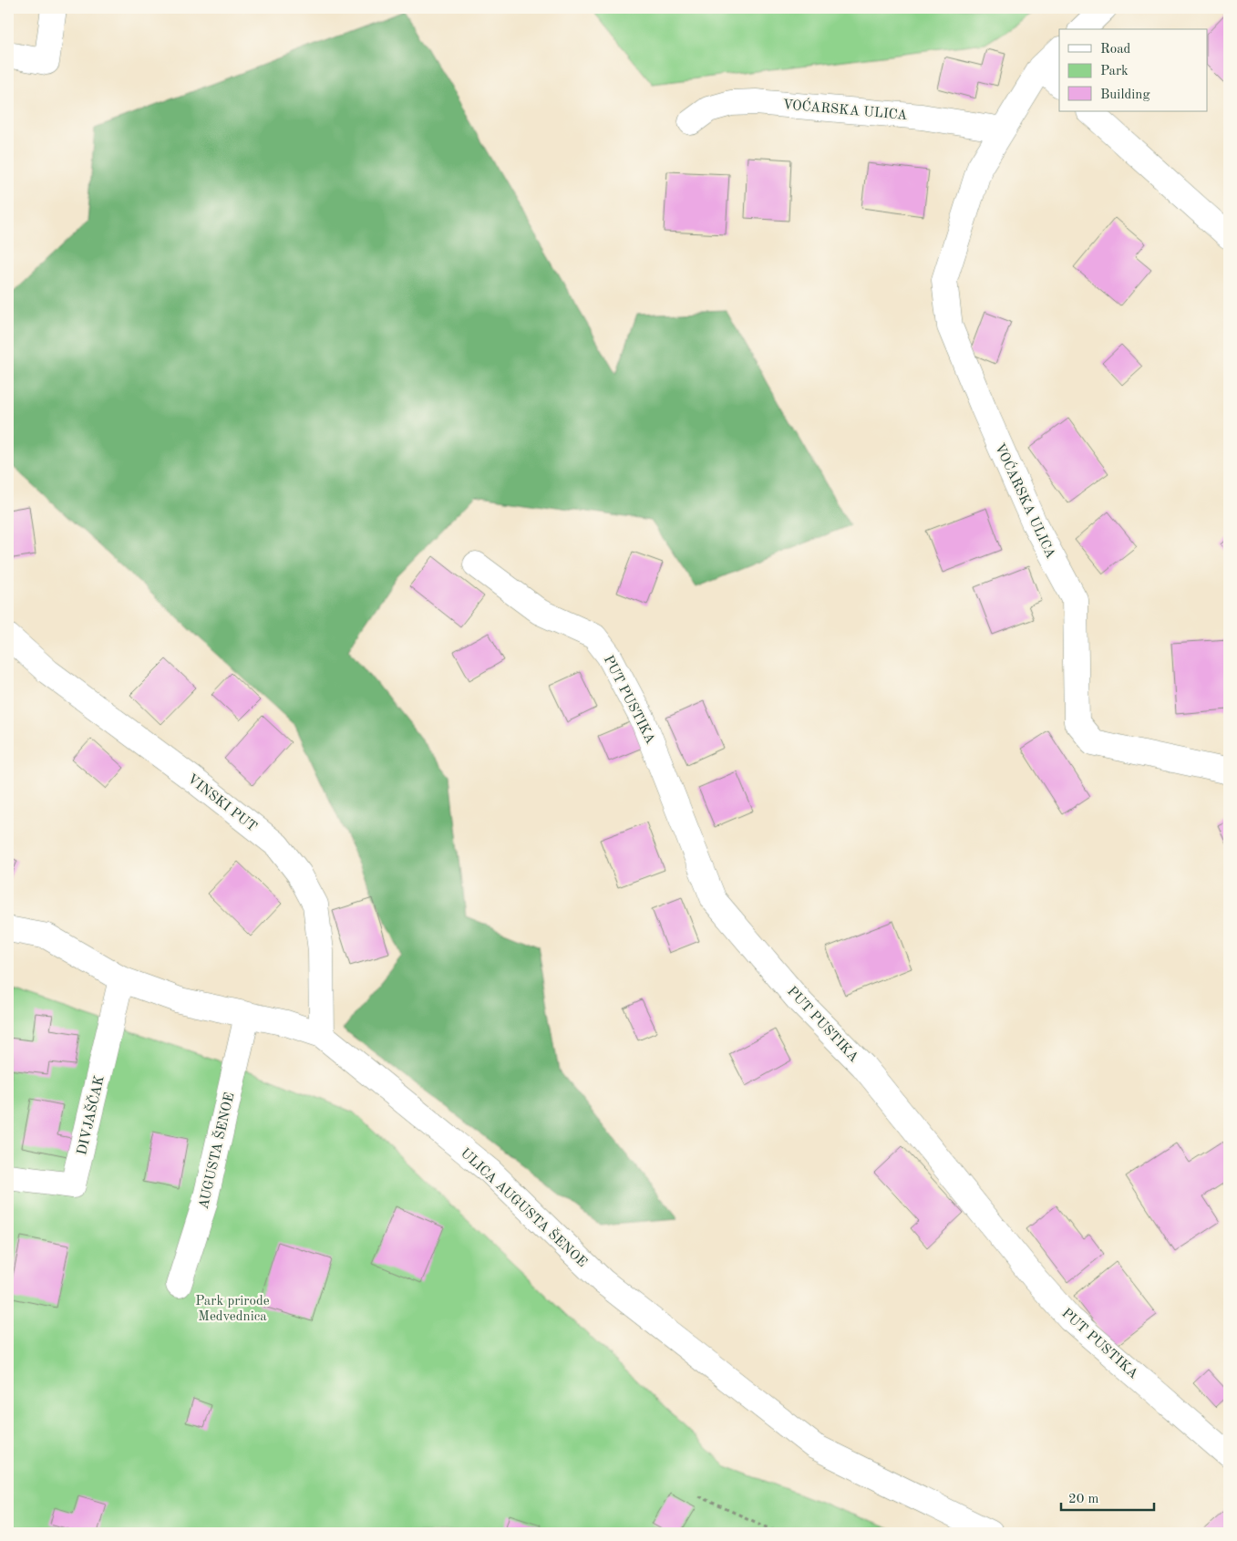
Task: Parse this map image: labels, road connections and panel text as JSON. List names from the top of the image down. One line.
{"streets":{"street":["VOĆARSKA ULICA","PUT PUSTIKA","VINSKI PUT","DIVJAŠČAK","AUGUSTA ŠENOE","ULICA AUGUSTA ŠENOE"]},"crossings":[["VINSKI PUT","ULICA AUGUSTA ŠENOE"],["DIVJAŠČAK","ULICA AUGUSTA ŠENOE"],["AUGUSTA ŠENOE","ULICA AUGUSTA ŠENOE"]],"parks":["Park prirode Medvednica"],"legend":["Road","Park","Building"],"scale_bar":"20 m"}
